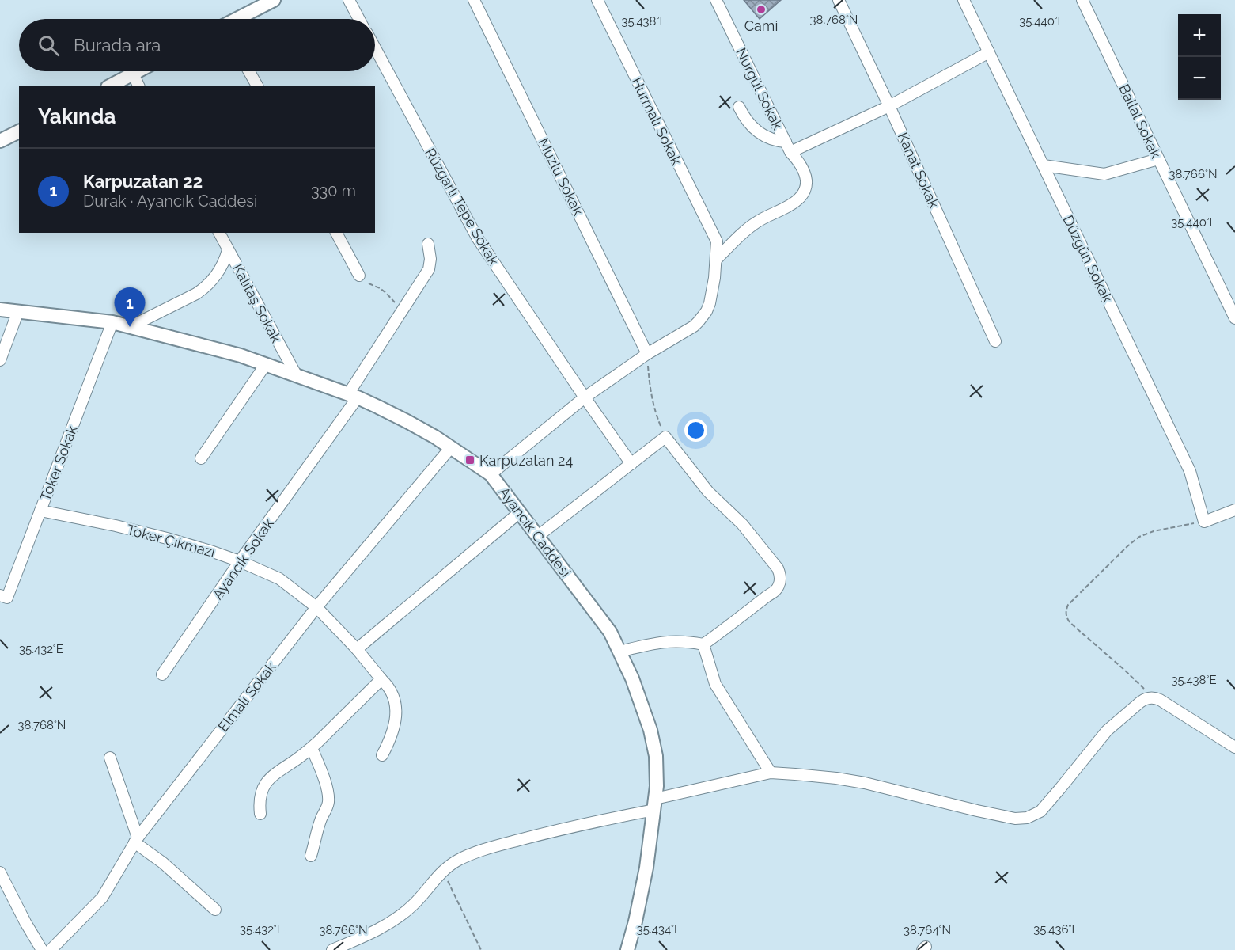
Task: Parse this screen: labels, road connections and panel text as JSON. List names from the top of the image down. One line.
{"streets":{"street":["Nurgül Sokak","Hurmalı Sokak","Ballal Sokak","Kanat Sokak","Muzlu Sokak","Rüzgarlı Tepe Sokak","Düzgün Sokak","Kalıtaş Sokak","Toker Sokak","Ayancık Caddesi","Toker Çıkmazı","Ayancık Sokak","Elmalı Sokak"]},"crossings":[["Nurgül Sokak","Hurmalı Sokak"],["Kalıtaş Sokak","Ayancık Caddesi"],["Toker Sokak","Ayancık Caddesi"],["Toker Sokak","Toker Çıkmazı"],["Ayancık Caddesi","Ayancık Sokak"],["Ayancık Caddesi","Elmalı Sokak"],["Toker Çıkmazı","Ayancık Sokak"],["Toker Çıkmazı","Elmalı Sokak"]],"places":{"other":["Cami"],"transit":["Karpuzatan 24"]},"page":{"map_buttons":["+","−"],"search":"Burada ara","heading":"Yakında","list":[{"mark":"1","name":"Karpuzatan 22","note":"Durak · Ayancık Caddesi","value":"330 m"}],"pins":"1"},"coordinates":["38.768°N","35.438°E","35.440°E","38.766°N","35.432°E","35.434°E","35.436°E","38.764°N"]}
